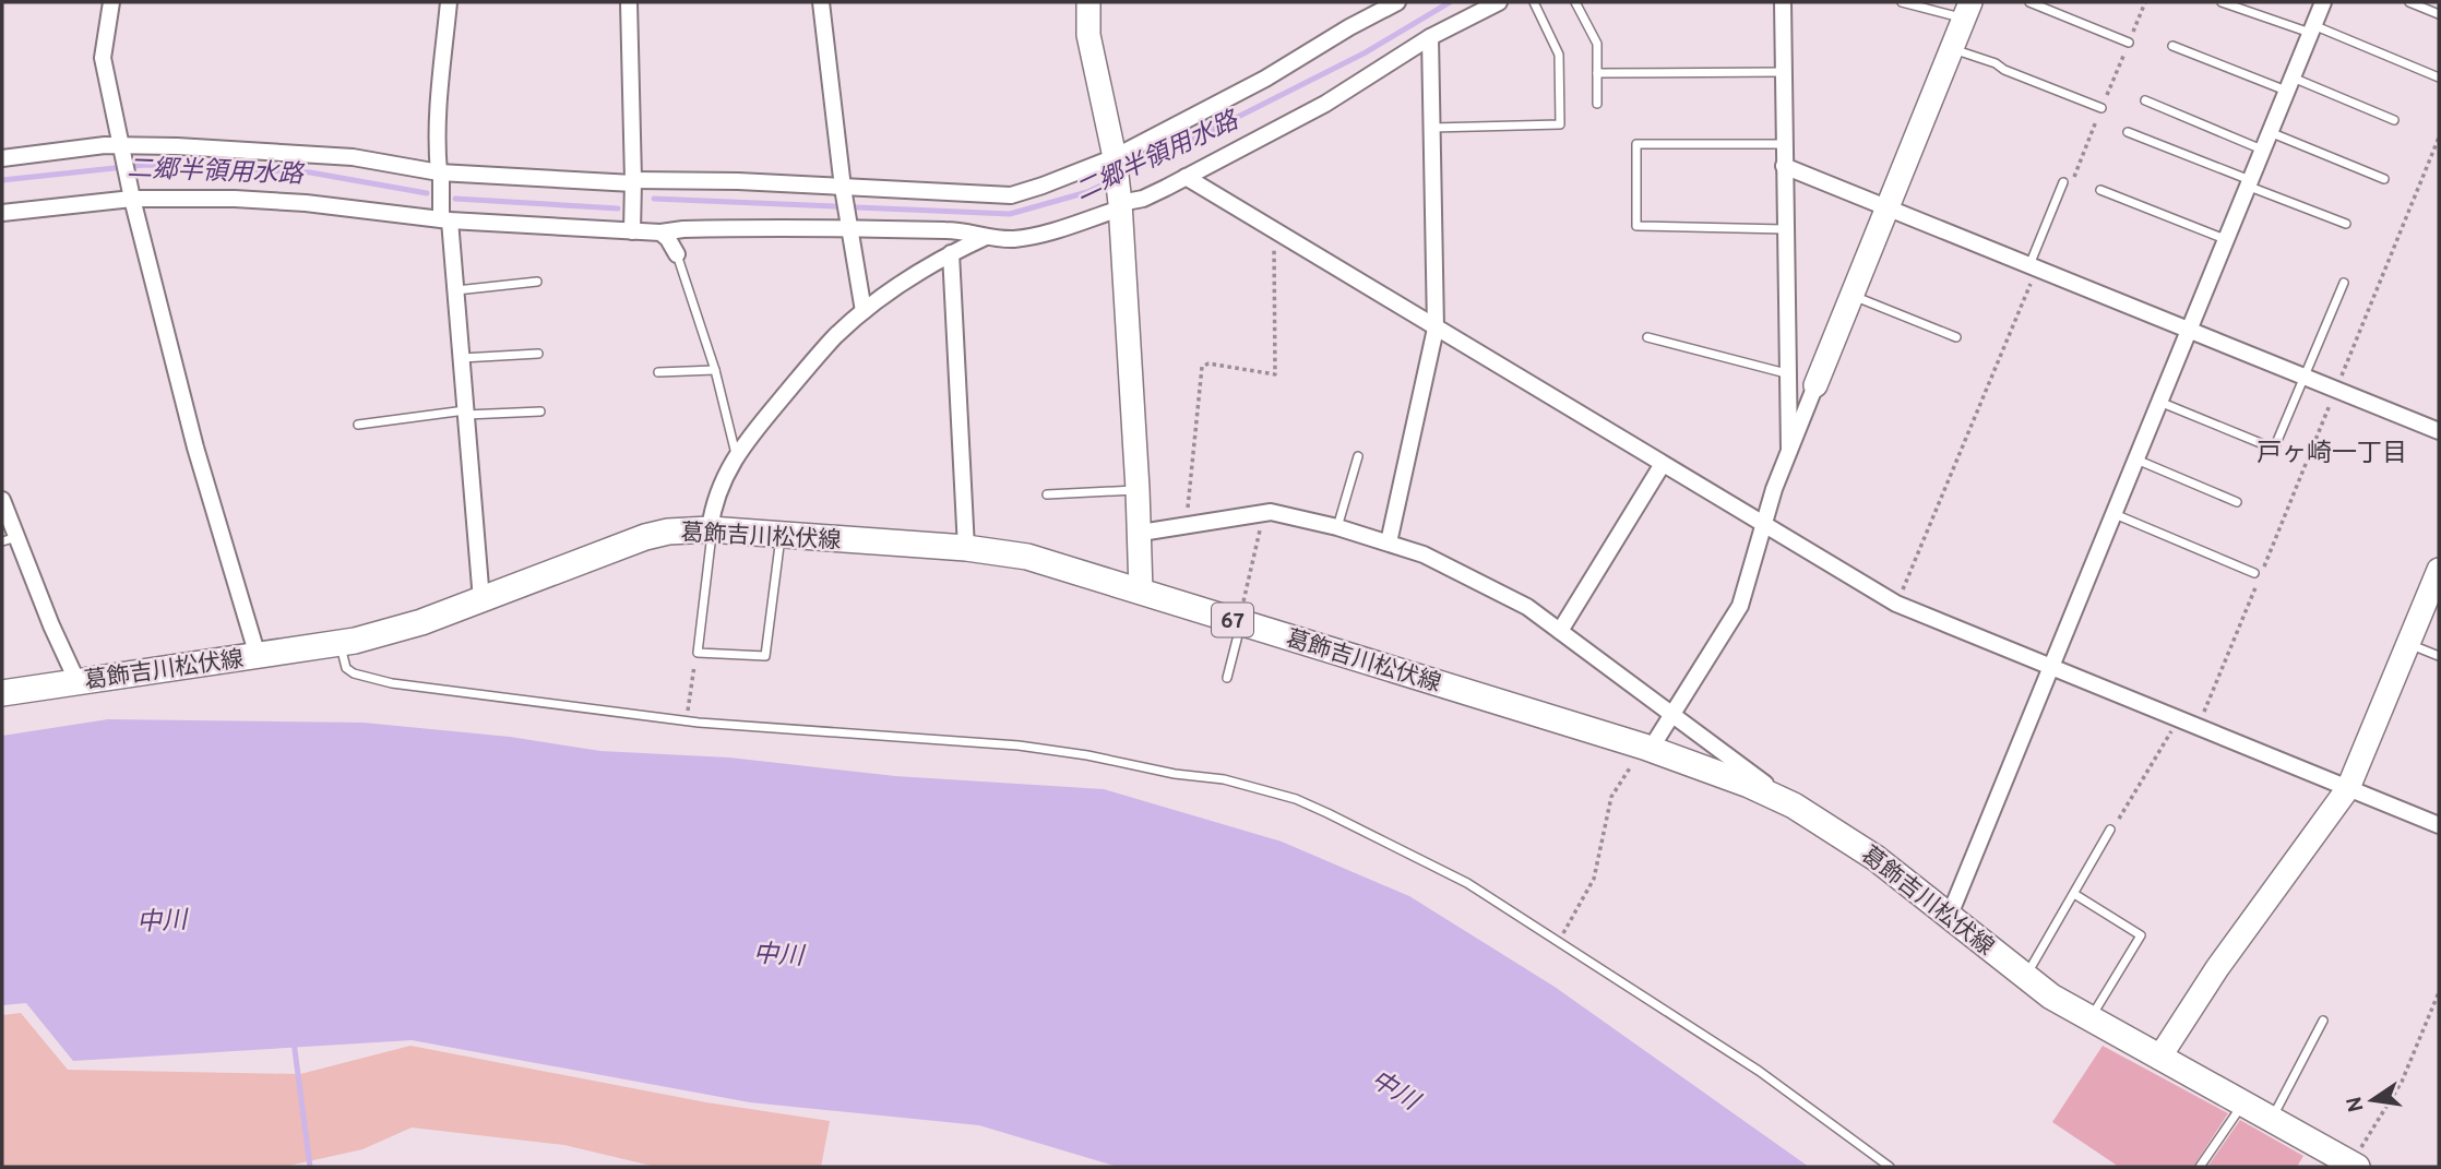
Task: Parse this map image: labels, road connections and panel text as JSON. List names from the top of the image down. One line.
{"streets":{"main road":["葛飾吉川松伏線","67"]},"districts":["戸ヶ崎一丁目"],"water":["二郷半領用水路","中川"],"north":"left"}
